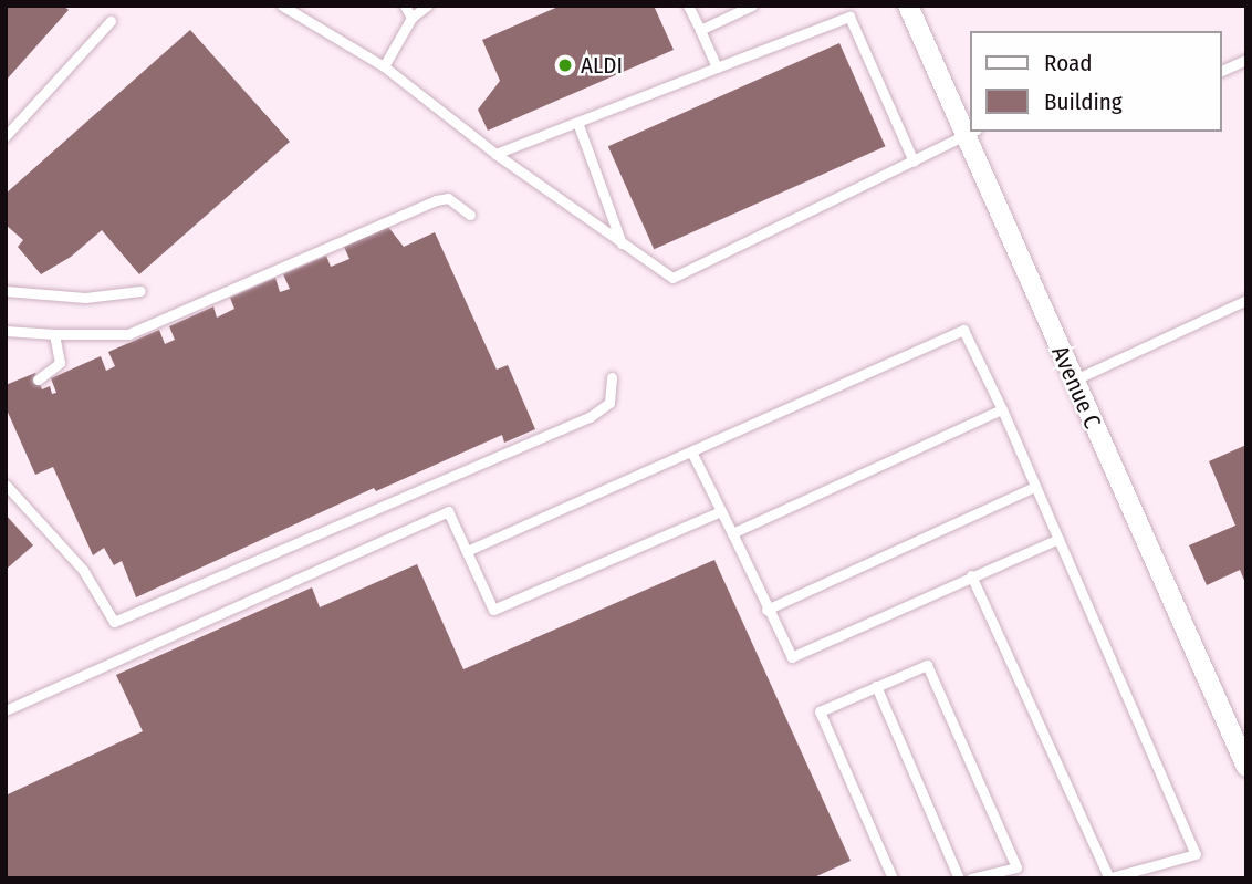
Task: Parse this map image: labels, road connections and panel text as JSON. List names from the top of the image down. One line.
{"streets":{"street":["Avenue C"]},"places":["ALDI"],"legend":["Road","Building"]}
